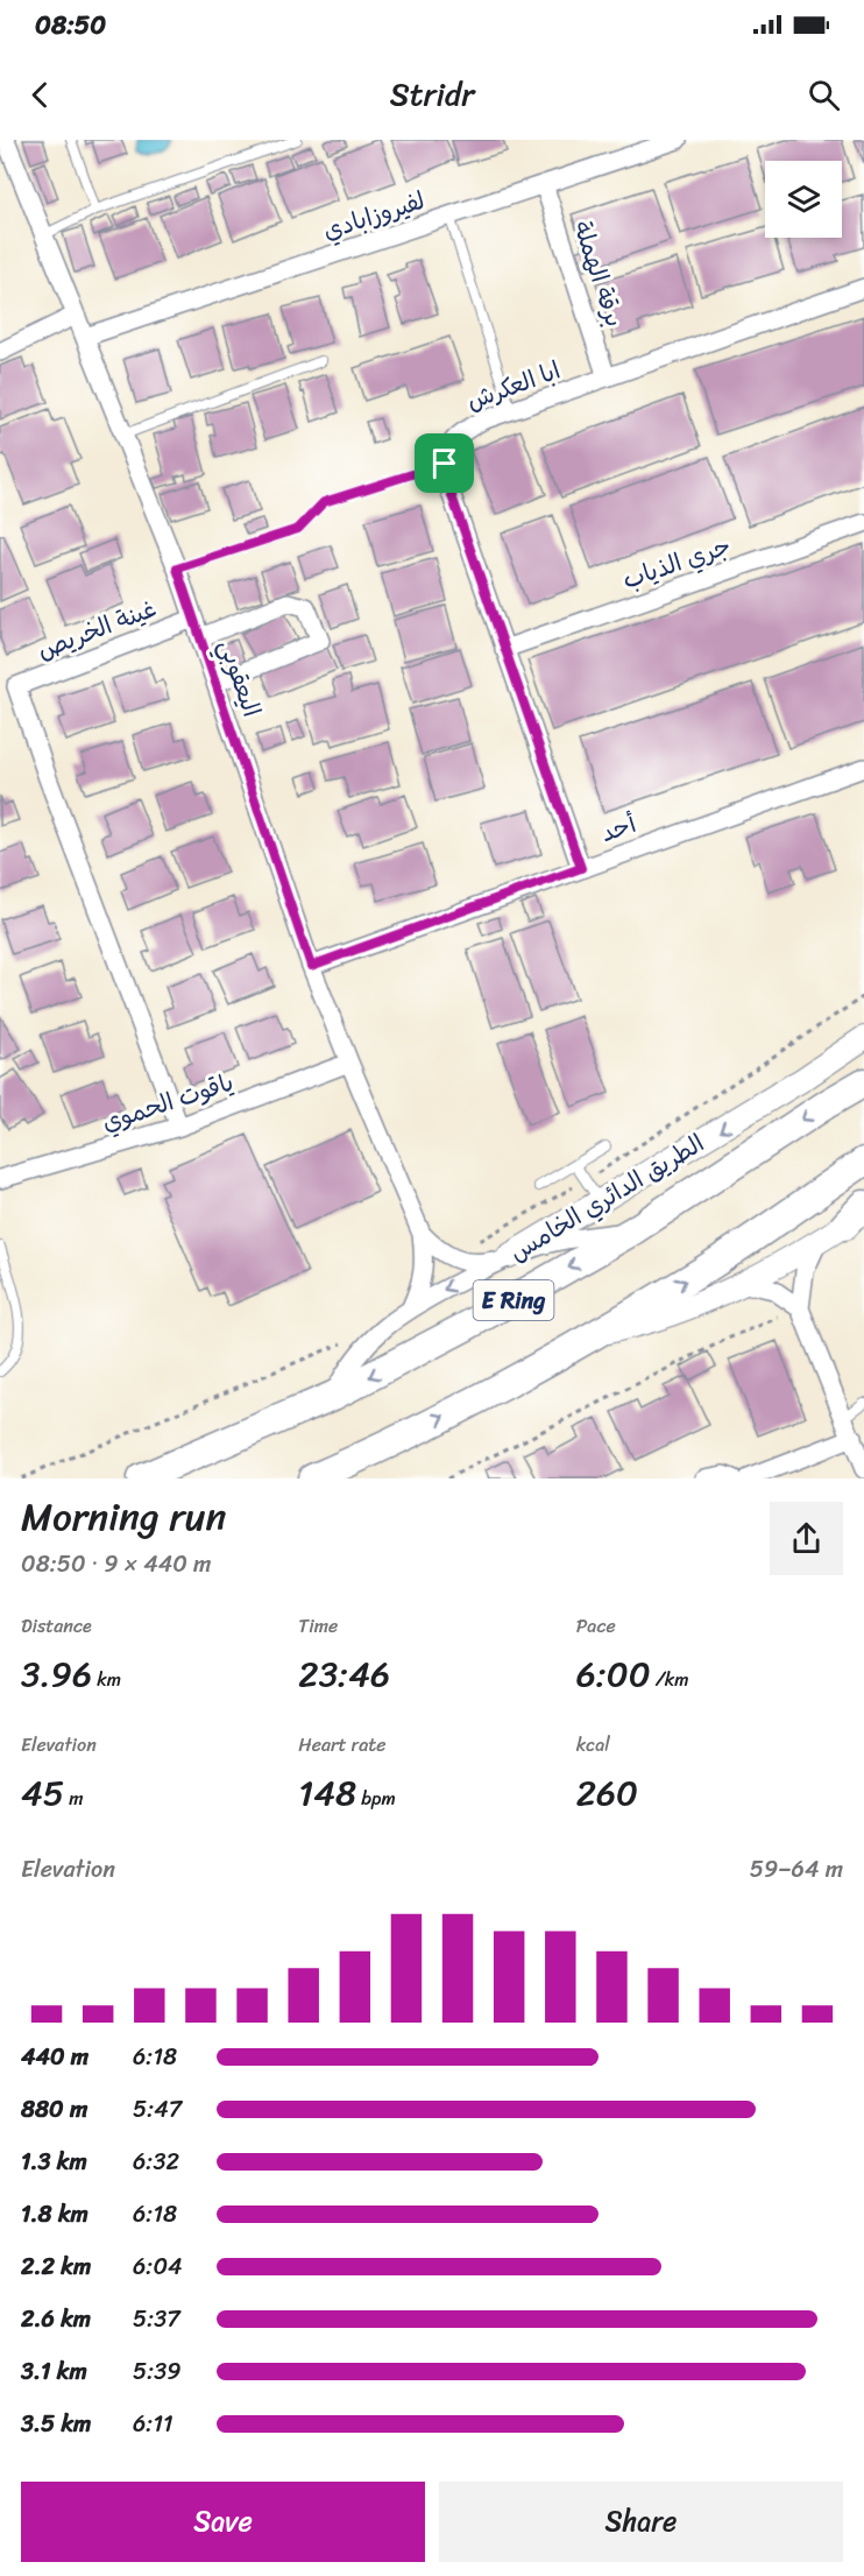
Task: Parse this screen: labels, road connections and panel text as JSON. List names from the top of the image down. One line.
{"streets":{"main road":["الطريق الدائري الخامس","E Ring"],"street":["لفيروزابادي","برقة الهملة","ابا العكرش","جري الذياب","غينة الخريص","اليعقوبي","أحد","ياقوت الحموي"]},"crossings":[["لفيروزابادي","برقة الهملة"],["لفيروزابادي","اليعقوبي"],["برقة الهملة","ابا العكرش"],["غينة الخريص","اليعقوبي"],["غينة الخريص","ياقوت الحموي"],["اليعقوبي","أحد"],["اليعقوبي","ياقوت الحموي"],["اليعقوبي","الطريق الدائري الخامس"]],"page":{"status":"08:50","header":"Stridr","heading":["Morning run","08:50 · 9 × 440 m"],"stats":[["Distance","3.96 km"],["Time","23:46"],["Pace","6:00 /km"],["Elevation","45 m"],["Heart rate","148 bpm"],["kcal","260"]],"chart":["Elevation","59–64 m"],"list":[{"name":"440 m","note":"6:18"},{"name":"880 m","note":"5:47"},{"name":"1.3 km","note":"6:32"},{"name":"1.8 km","note":"6:18"},{"name":"2.2 km","note":"6:04"},{"name":"2.6 km","note":"5:37"},{"name":"3.1 km","note":"5:39"},{"name":"3.5 km","note":"6:11"}],"buttons":["Save","Share"]}}
